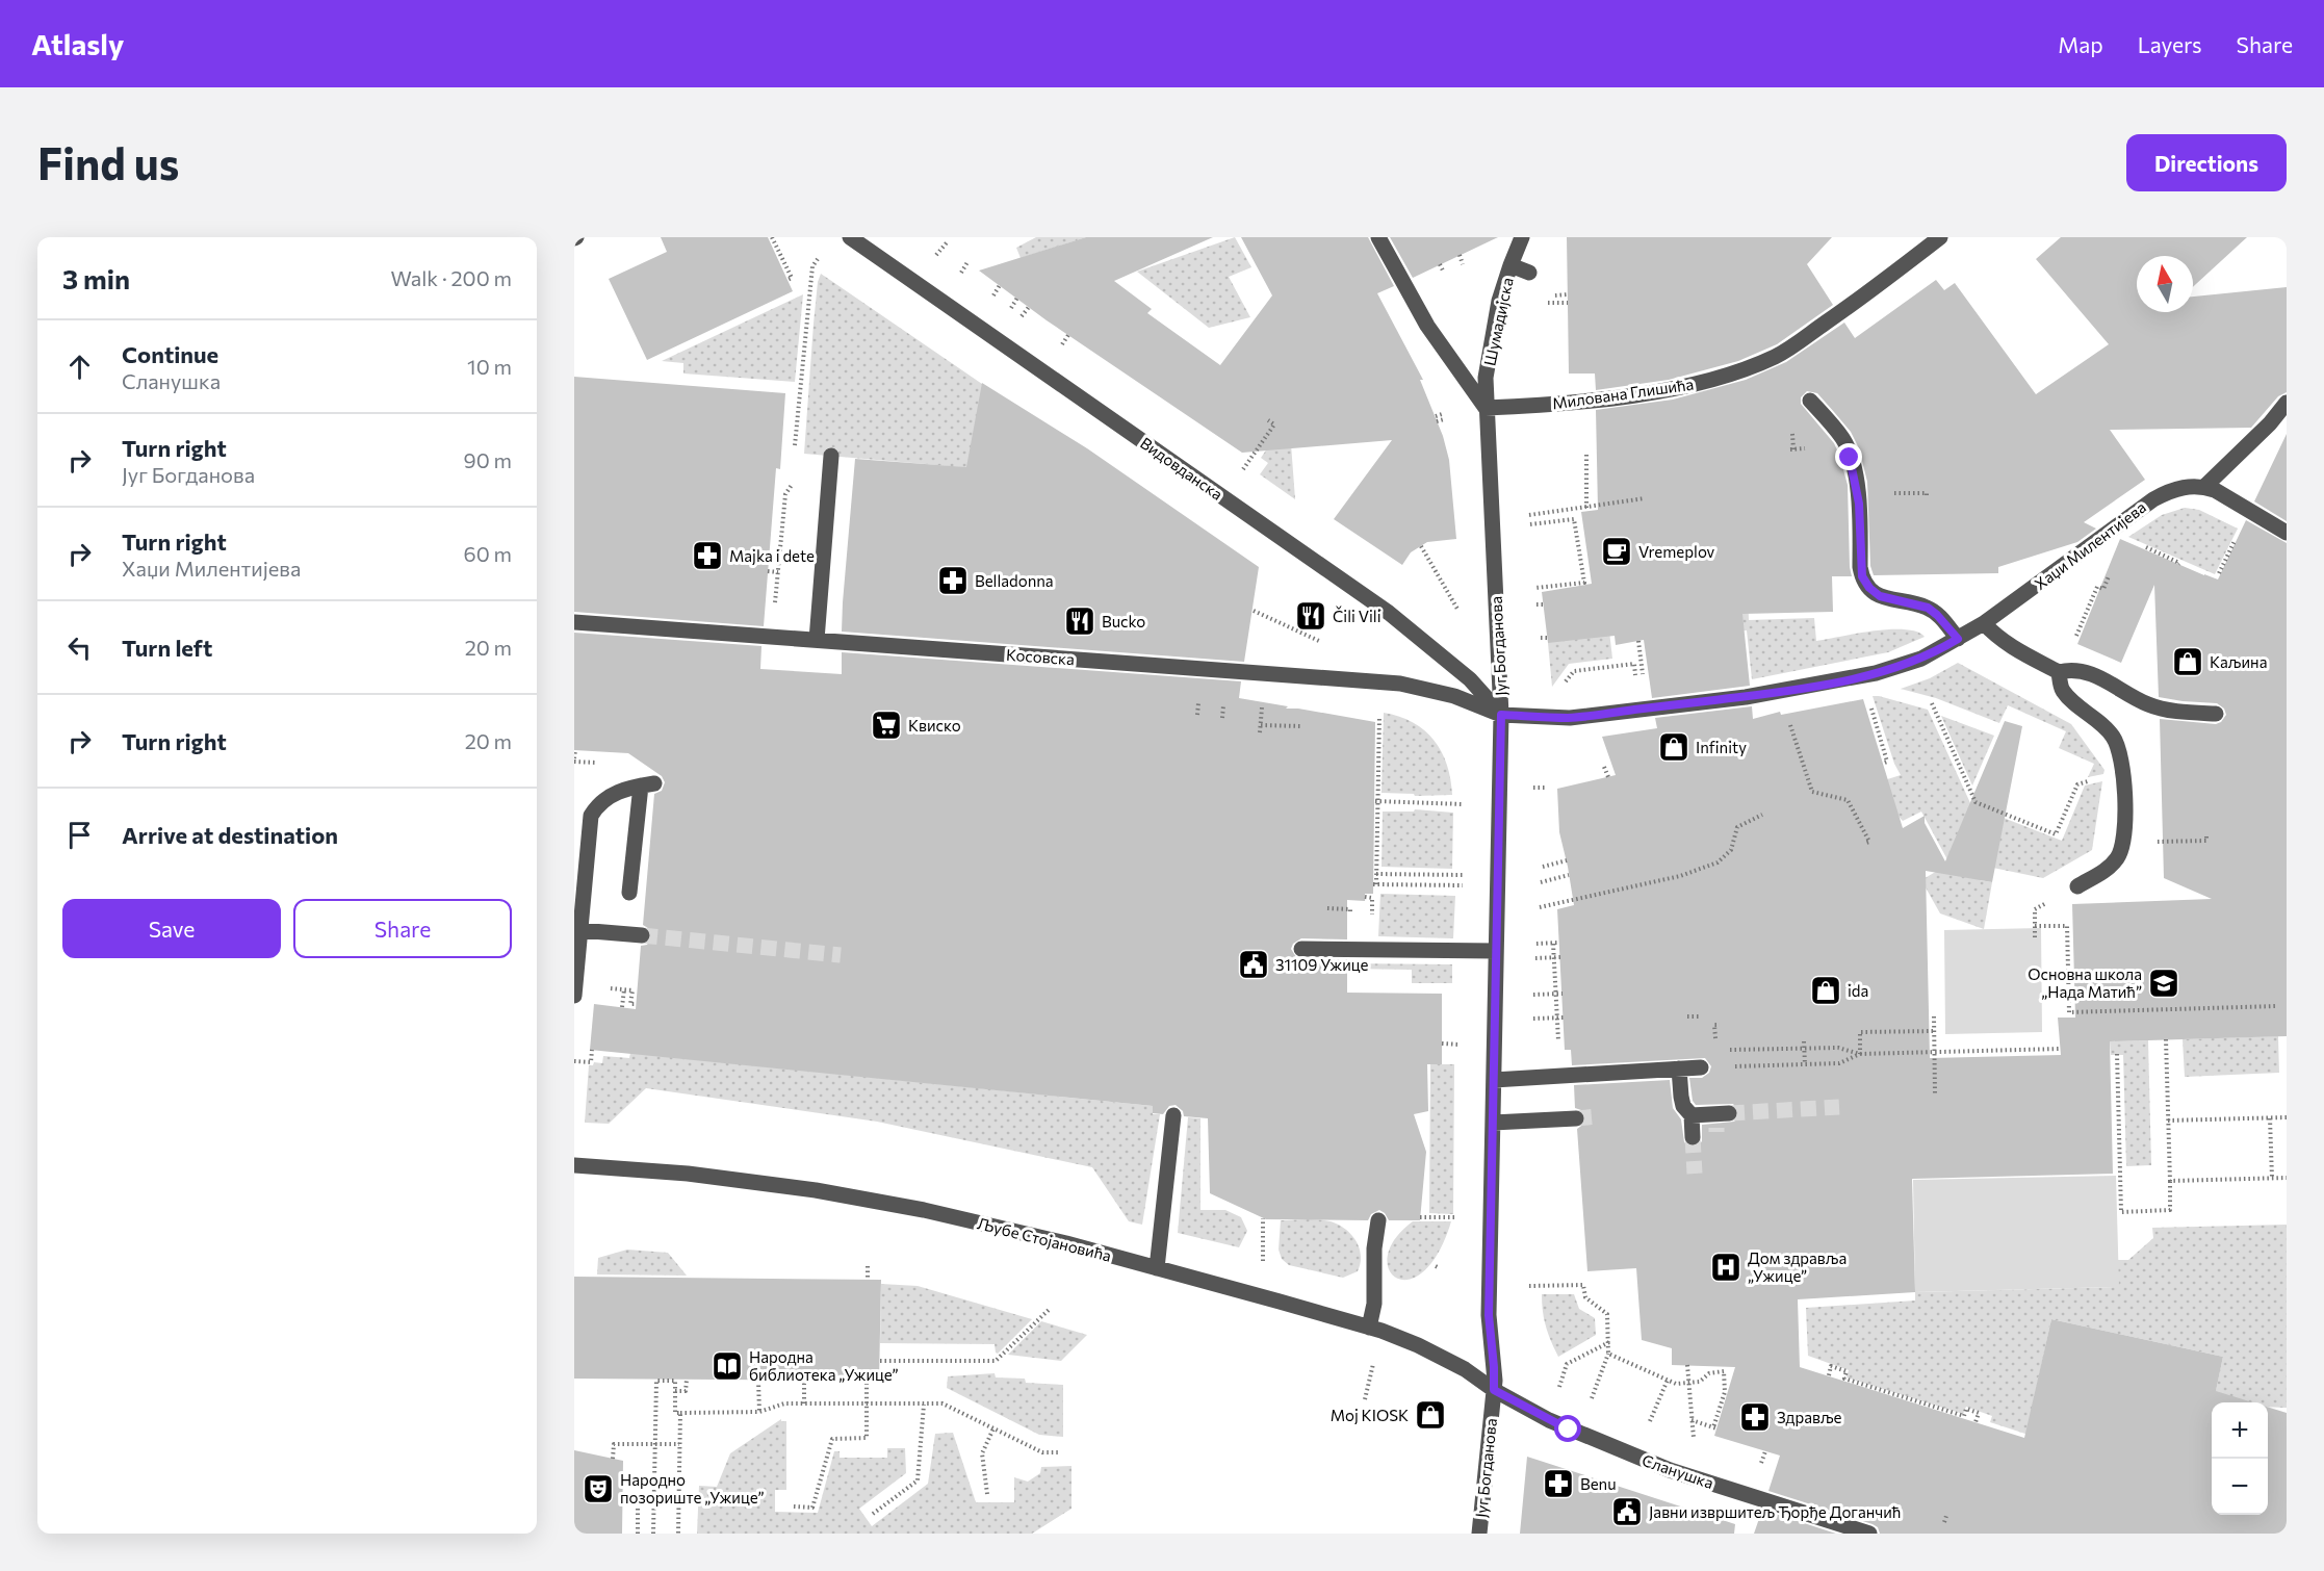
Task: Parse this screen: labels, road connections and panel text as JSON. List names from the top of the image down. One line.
{"streets":{"street":["Шумадијска","Милована Глишића","Видовданска","Хаџи Милентијева","Југ Богданова","Косовска","Љубе Стојановића","Сланушка"]},"crossings":[["Шумадијска","Милована Глишића"],["Шумадијска","Југ Богданова"],["Милована Глишића","Југ Богданова"],["Видовданска","Хаџи Милентијева"],["Видовданска","Југ Богданова"],["Видовданска","Косовска"],["Хаџи Милентијева","Југ Богданова"],["Хаџи Милентијева","Косовска"],["Југ Богданова","Косовска"],["Југ Богданова","Љубе Стојановића"],["Југ Богданова","Сланушка"],["Љубе Стојановића","Сланушка"]],"places":{"cafe":["Vremeplov"],"pharmacy":["Majka i dete","Belladonna","Здравље","Benu"],"restaurant":["Čili Vili","Bucko"],"shop":["Каљина","Infinity","ida","Moj KIOSK"],"supermarket":["Квиско"],"public building":["31109 Ужице","Јавни извршитељ Ђорђе Доганчић"],"school or university":["Основна школа „Нада Матић”"],"hospital":["Дом здравља „Ужице”"],"library":["Народна библиотека „Ужице”"],"theatre":["Народно позориште „Ужице”"]},"north":"top","page":{"header":"Atlasly","nav":["Map","Layers","Share"],"buttons":["Directions",["Save","Share"]],"title":"Find us","heading":["3 min","Walk · 200 m"],"list":[["Continue","Сланушка","10 m"],["Turn right","Југ Богданова","90 m"],["Turn right","Хаџи Милентијева","60 m"],["Turn left","20 m"],["Turn right","20 m"],"Arrive at destination"],"map_buttons":["+","−"]}}
